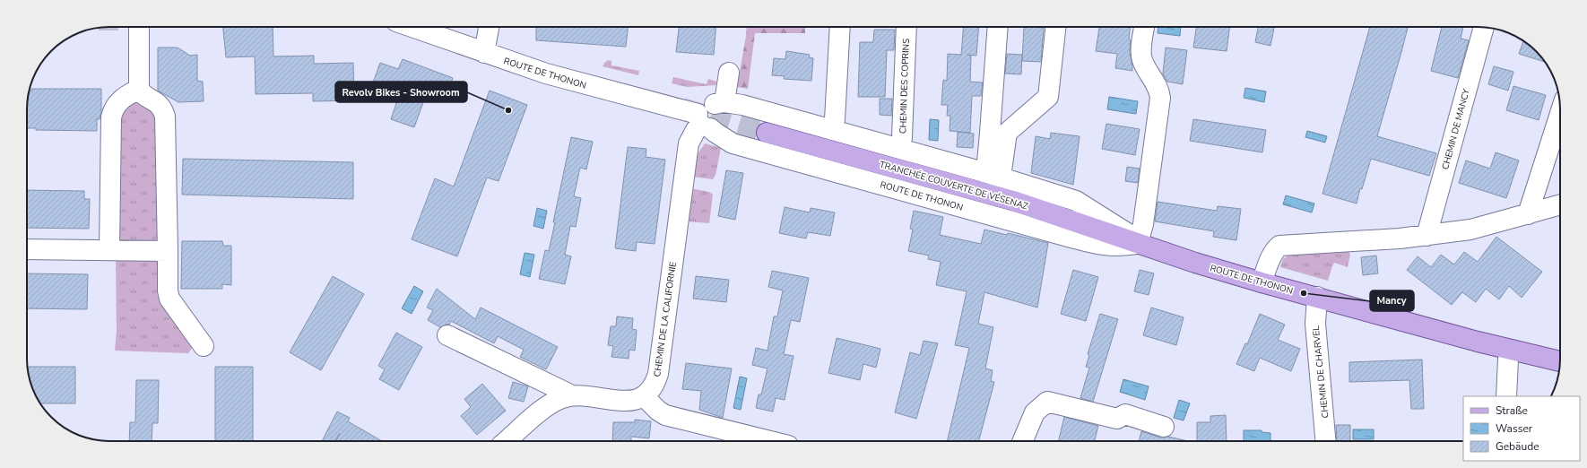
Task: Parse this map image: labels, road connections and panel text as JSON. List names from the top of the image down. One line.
{"streets":{"main road":["ROUTE DE THONON","TRANCHÉE COUVERTE DE VÉSENAZ"],"street":["CHEMIN DES COPRINS","CHEMIN DE MANCY","CHEMIN DE LA CALIFORNIE","CHEMIN DE CHARVEL"]},"crossings":[["ROUTE DE THONON","CHEMIN DES COPRINS"],["ROUTE DE THONON","TRANCHÉE COUVERTE DE VÉSENAZ"],["ROUTE DE THONON","CHEMIN DE LA CALIFORNIE"],["ROUTE DE THONON","CHEMIN DE CHARVEL"]],"places":["Revolv Bikes - Showroom","Mancy"],"legend":["Straße","Wasser","Gebäude"]}
